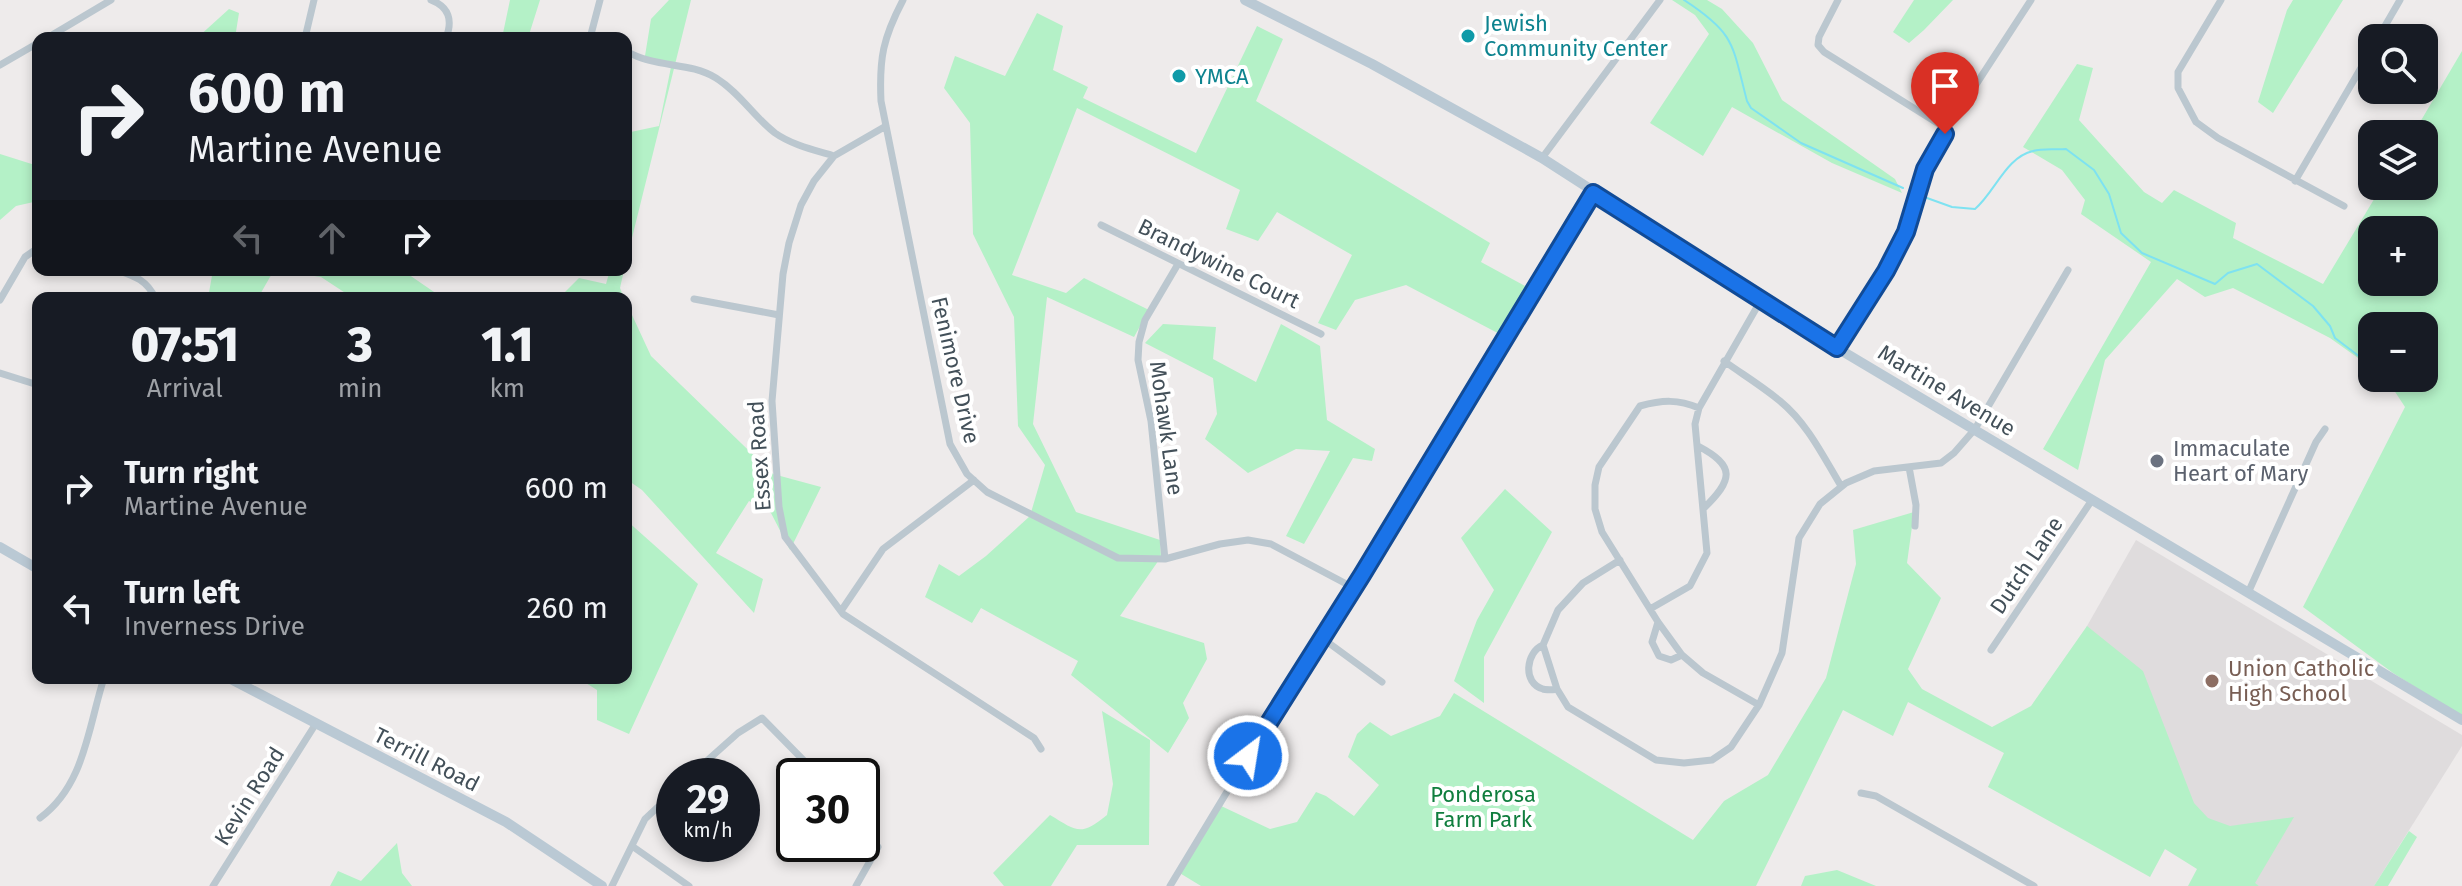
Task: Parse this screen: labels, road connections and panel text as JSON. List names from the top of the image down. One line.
{"streets":{"main road":["Martine Avenue","Terrill Road"],"street":["Brandywine Court","Fenimore Drive","Mohawk Lane","Essex Road","Dutch Lane","Kevin Road"]},"crossings":[["Brandywine Court","Mohawk Lane"],["Fenimore Drive","Mohawk Lane"],["Fenimore Drive","Essex Road"],["Martine Avenue","Dutch Lane"],["Terrill Road","Kevin Road"]],"parks":["Ponderosa Farm Park"],"places":["Jewish Community Center","YMCA","Immaculate Heart of Mary","Union Catholic High School"],"page":{"map_buttons":["+","−"],"turn":["600 m","Martine Avenue"],"eta":["07:51","Arrival","3","min","1.1","km"],"list":[{"name":"Turn right","note":"Martine Avenue","value":"600 m"},{"name":"Turn left","note":"Inverness Drive","value":"260 m"}],"speed":"29 km/h","limit":"30"}}
